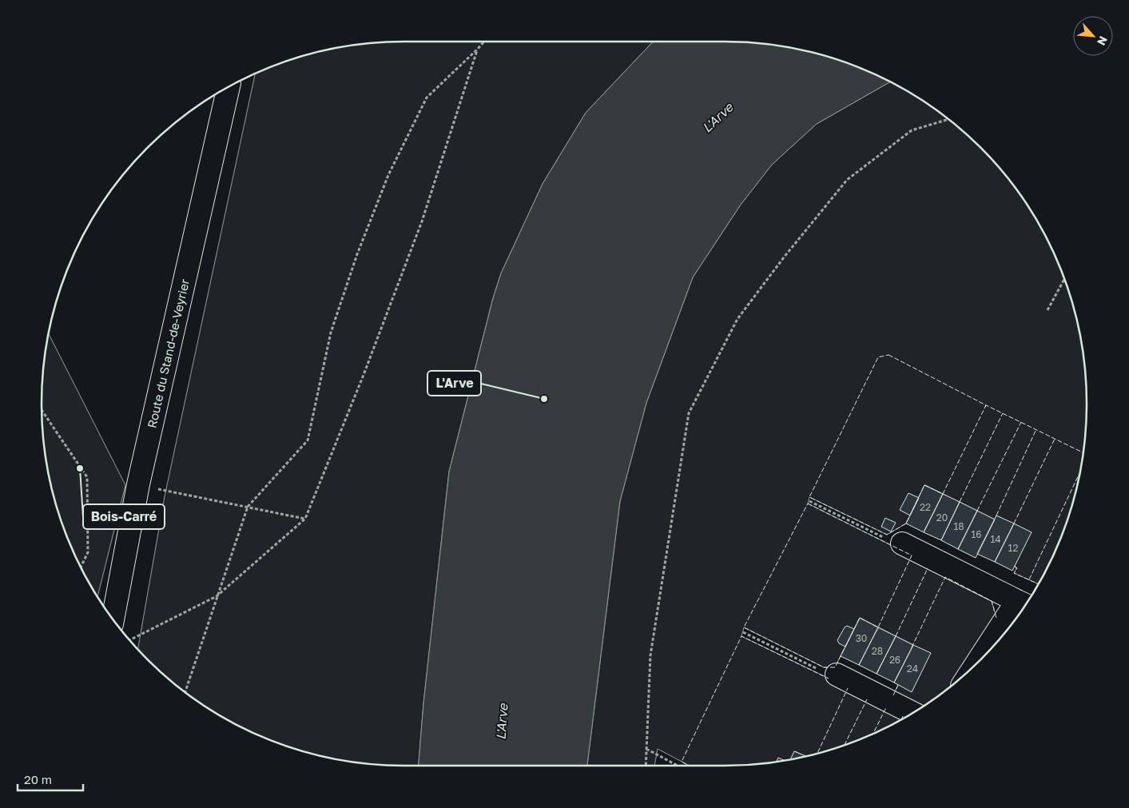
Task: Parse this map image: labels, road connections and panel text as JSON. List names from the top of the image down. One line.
{"streets":{"main road":["Route du Stand-de-Veyrier"]},"water":["L'Arve"],"places":["L'Arve","Bois-Carré"],"house_numbers":["22","20","18","16","14","12","30","28","26","24"],"scale_bar":"20 m","north":"bottom right"}
